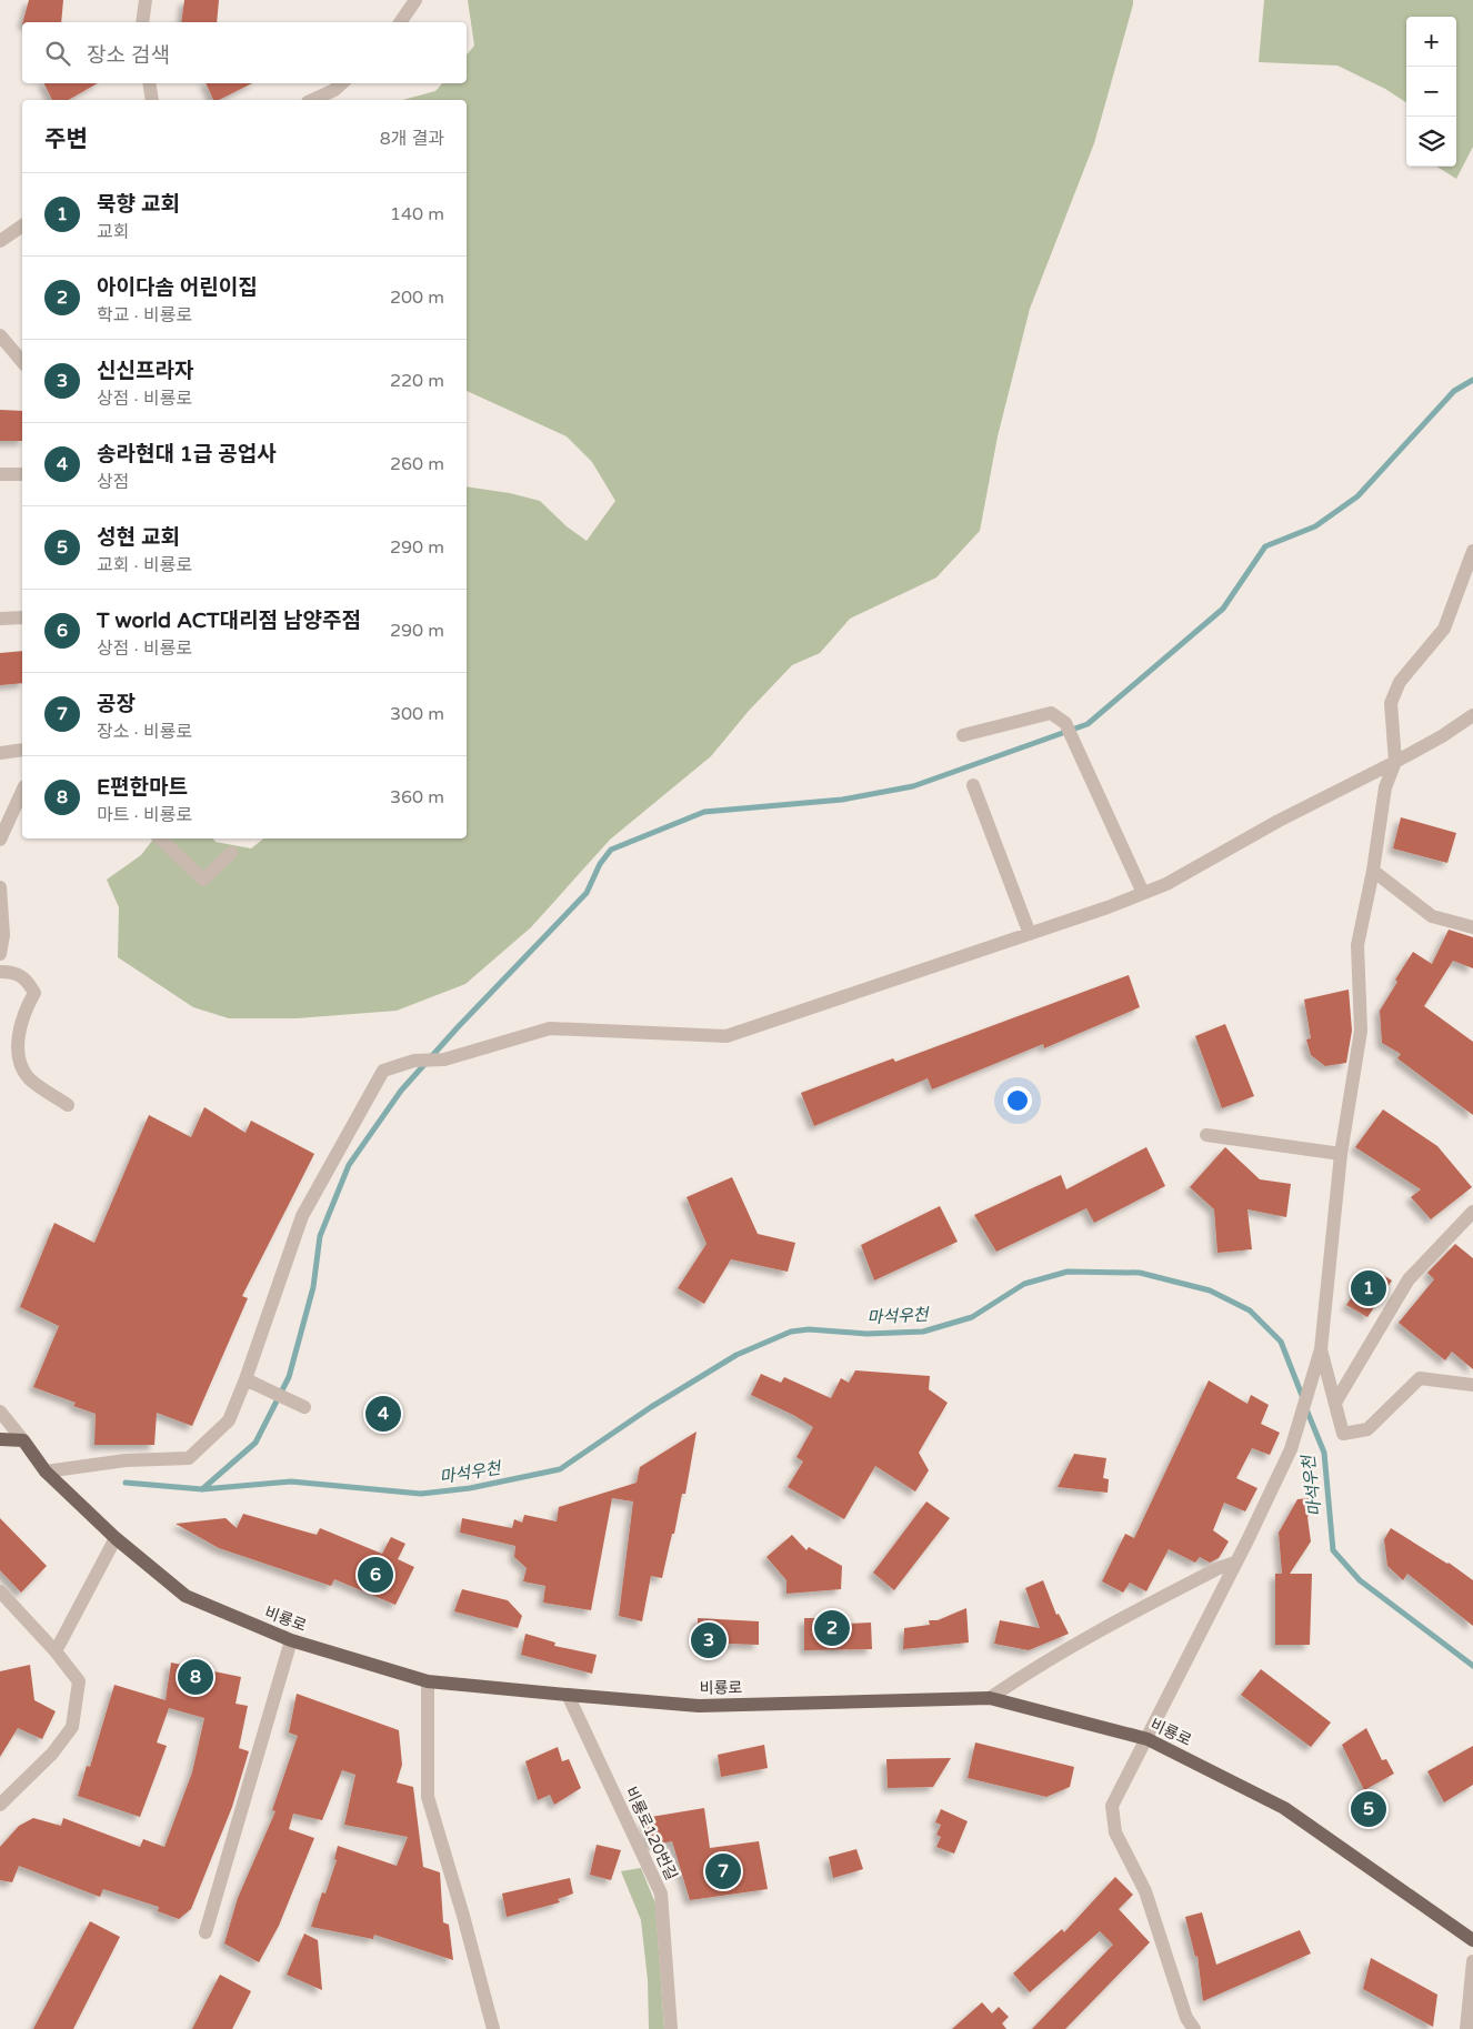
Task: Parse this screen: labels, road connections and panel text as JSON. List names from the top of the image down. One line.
{"streets":{"main road":["비룡로"],"street":["비룡로120번길"]},"crossings":[["비룡로","비룡로120번길"]],"water":["마석우천"],"page":{"map_buttons":["+","−"],"search":"장소 검색","heading":["주변","8개 결과"],"list":[{"mark":"1","name":"묵향 교회","note":"교회","value":"140 m"},{"mark":"2","name":"아이다솜 어린이집","note":"학교 · 비룡로","value":"200 m"},{"mark":"3","name":"신신프라자","note":"상점 · 비룡로","value":"220 m"},{"mark":"4","name":"송라현대 1급 공업사","note":"상점","value":"260 m"},{"mark":"5","name":"성현 교회","note":"교회 · 비룡로","value":"290 m"},{"mark":"6","name":"T world ACT대리점 남양주점","note":"상점 · 비룡로","value":"290 m"},{"mark":"7","name":"공장","note":"장소 · 비룡로","value":"300 m"},{"mark":"8","name":"E편한마트","note":"마트 · 비룡로","value":"360 m"}],"pins":["1","4","6","2","3","8","5","7"]}}
